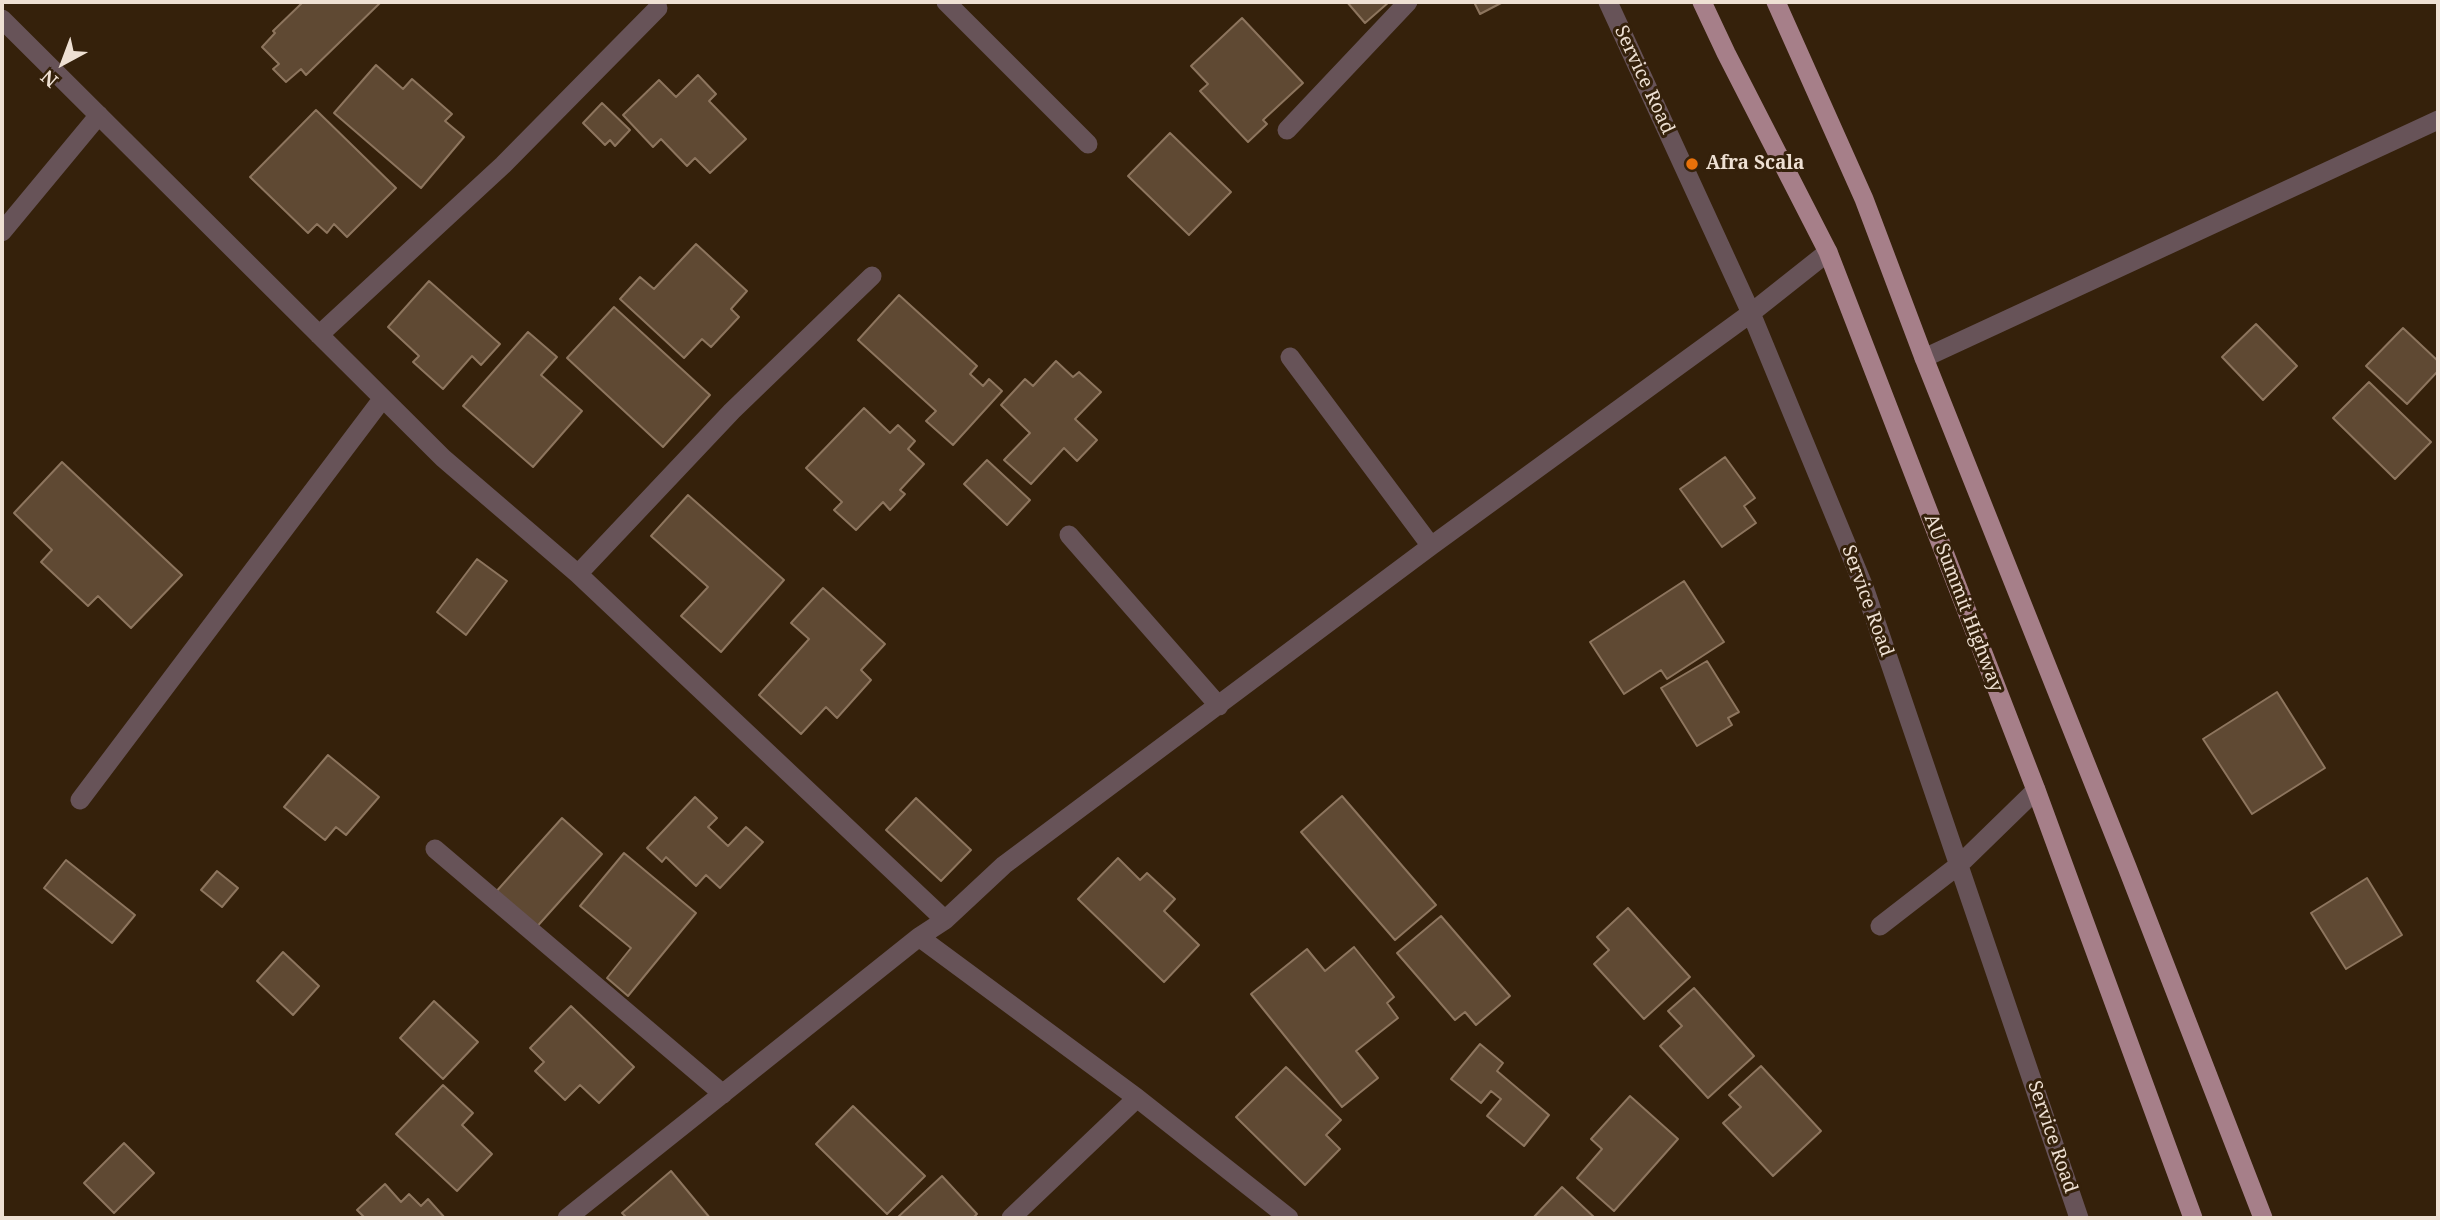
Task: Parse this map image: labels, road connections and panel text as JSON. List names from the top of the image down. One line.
{"streets":{"main road":["AU Summit Highway"],"street":["Service Road"]},"places":["Afra Scala"],"north":"bottom left"}
